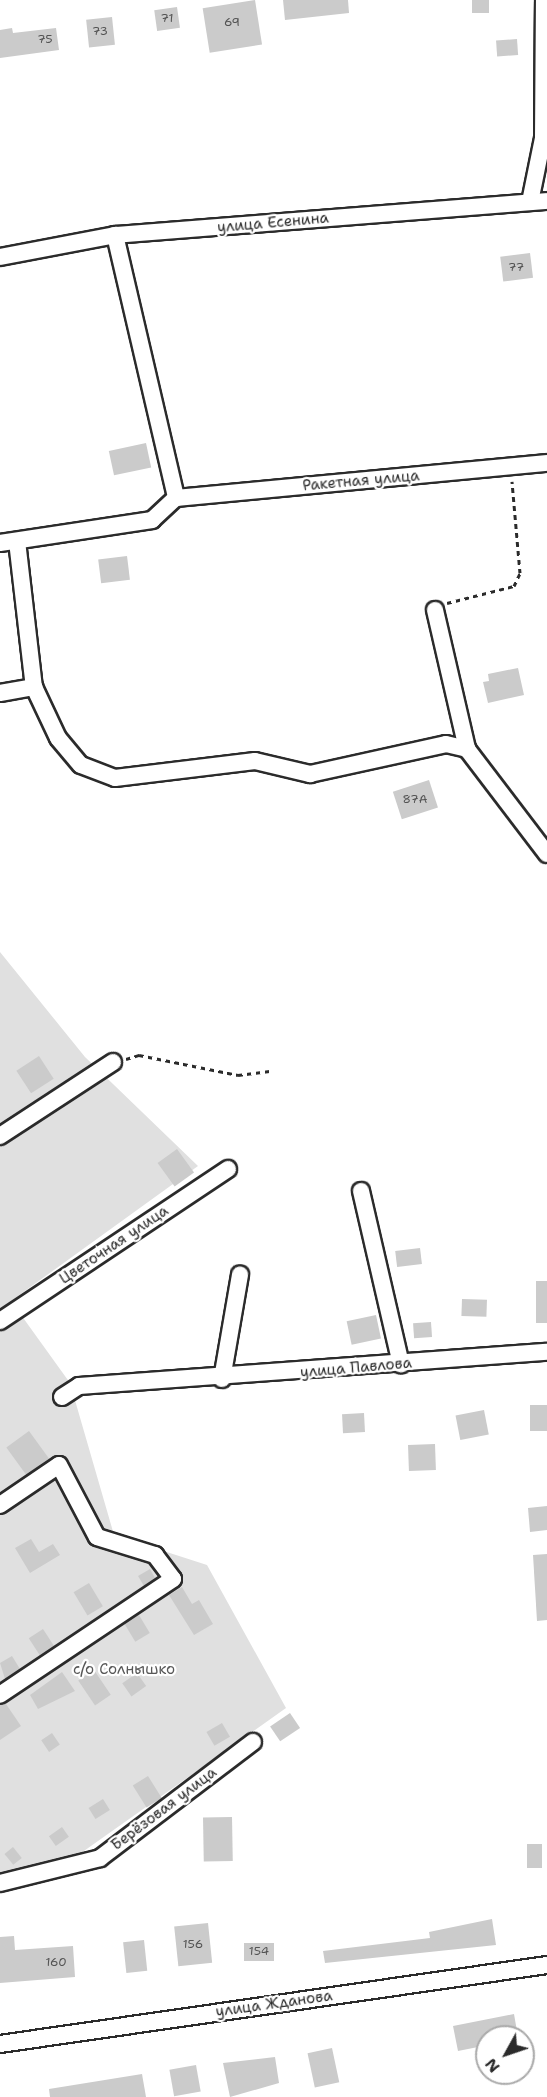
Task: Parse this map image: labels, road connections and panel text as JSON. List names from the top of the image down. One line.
{"streets":{"street":["улица Есенина","Ракетная улица","Цветочная улица","улица Павлова","Берёзовая улица","улица Жданова"]},"parks":["с/о Солнышко"],"house_numbers":["71","69","73","75","77","87А","156","154","160"],"north":"bottom left"}
